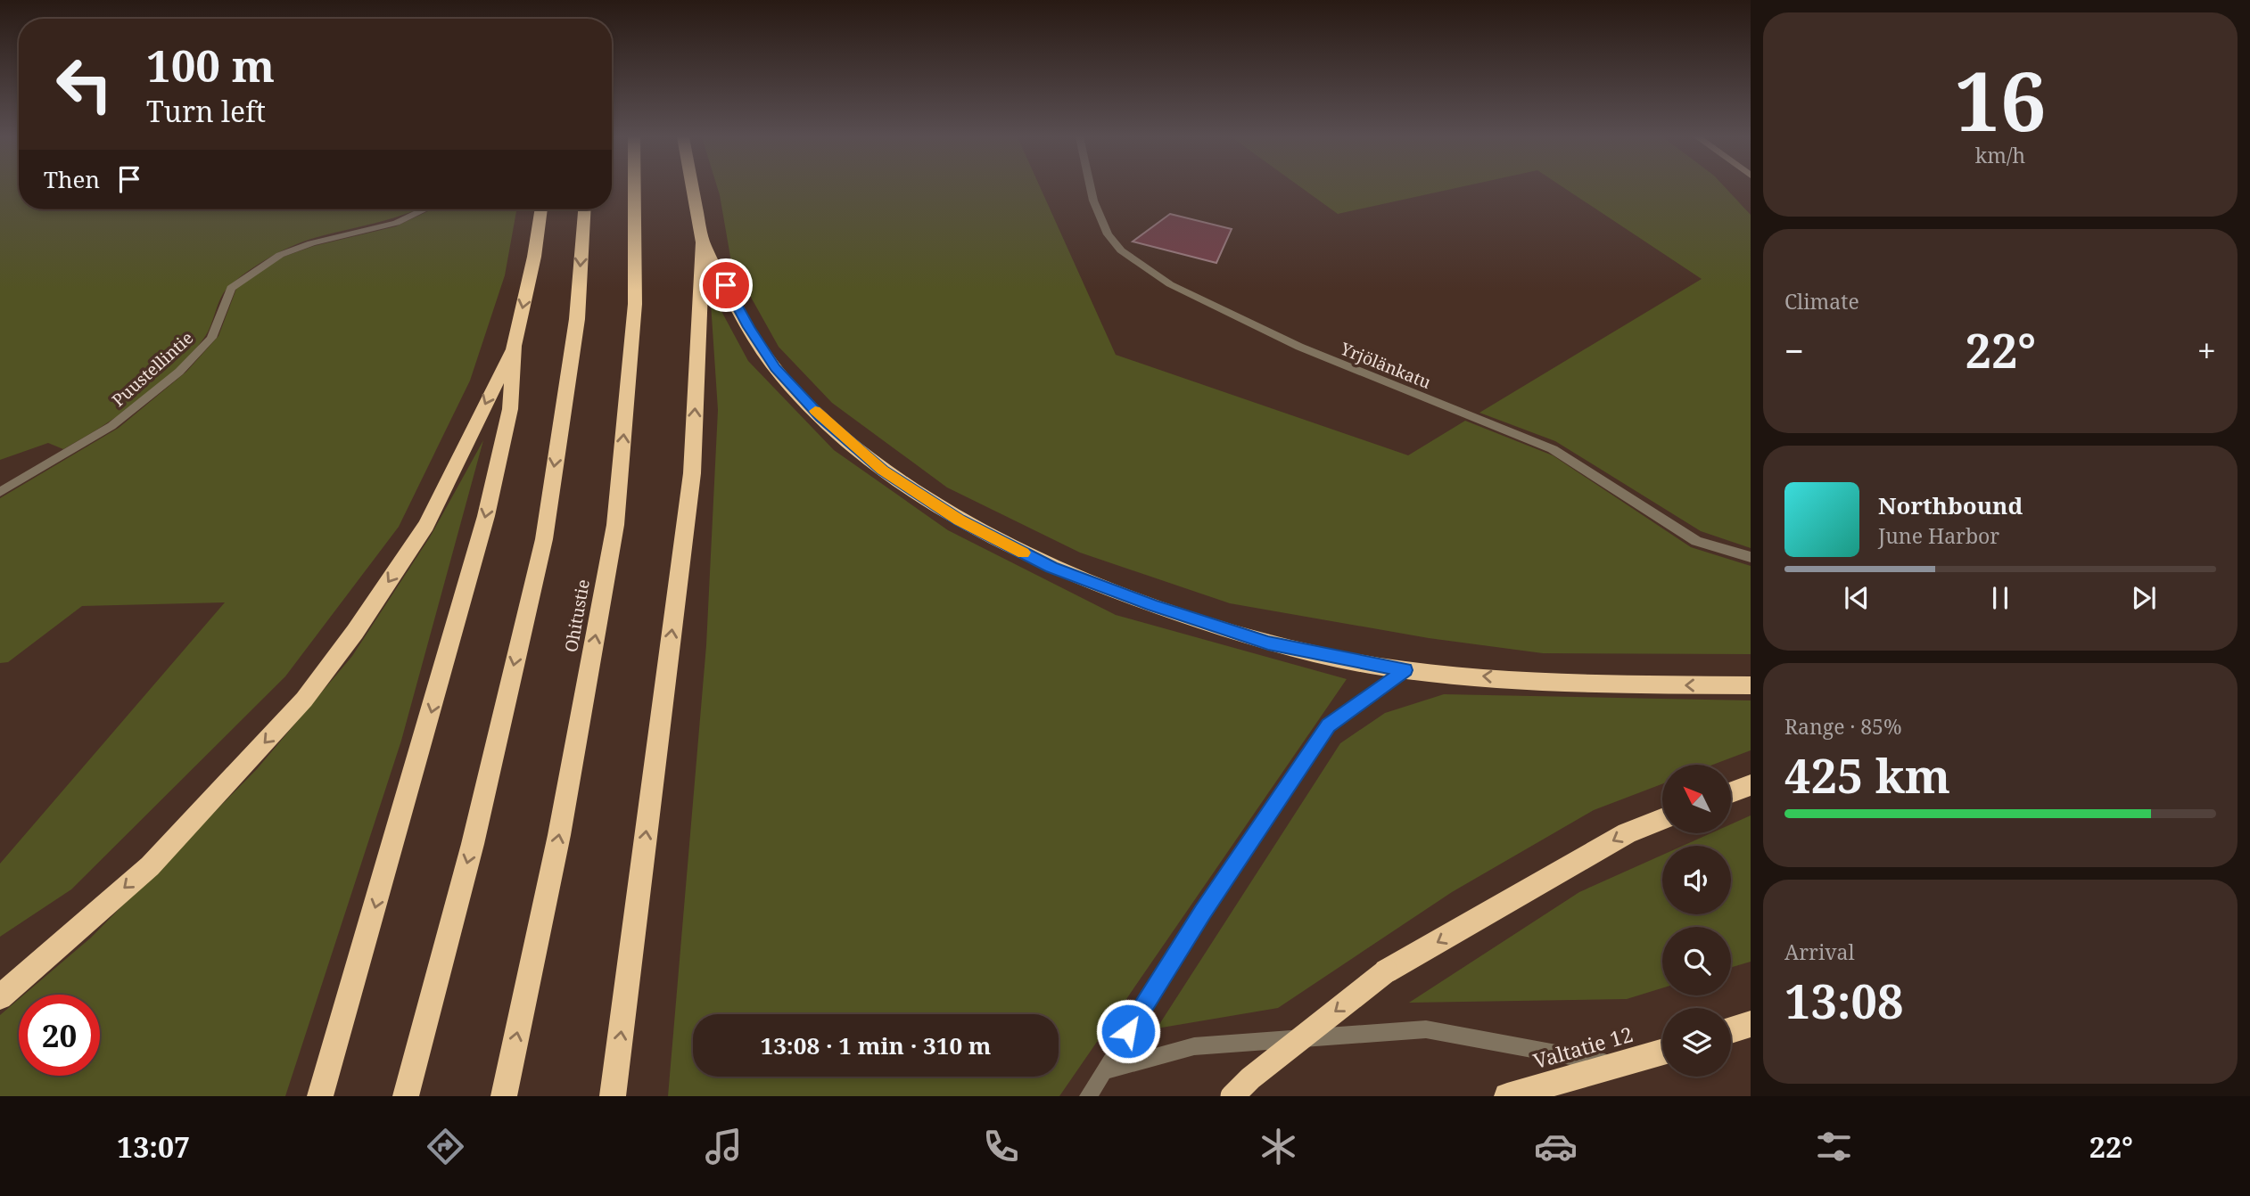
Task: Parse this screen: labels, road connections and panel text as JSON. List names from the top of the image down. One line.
{"streets":{"highway":["Ohitustie","Valtatie 12"],"street":["Yrjölänkatu","Puustellintie"]},"north":"top left","page":{"tile":[["16","km/h"],"Climate",["Range · 85%","425 km"],["Arrival","13:08"]],"turn":["100 m","Turn left"],"then":"Then","heat":["−","22°","+"],"song":["Northbound","June Harbor"],"limit":"20","trip":"13:08 · 1 min · 310 m","tabs":["13:07","22°"]}}
